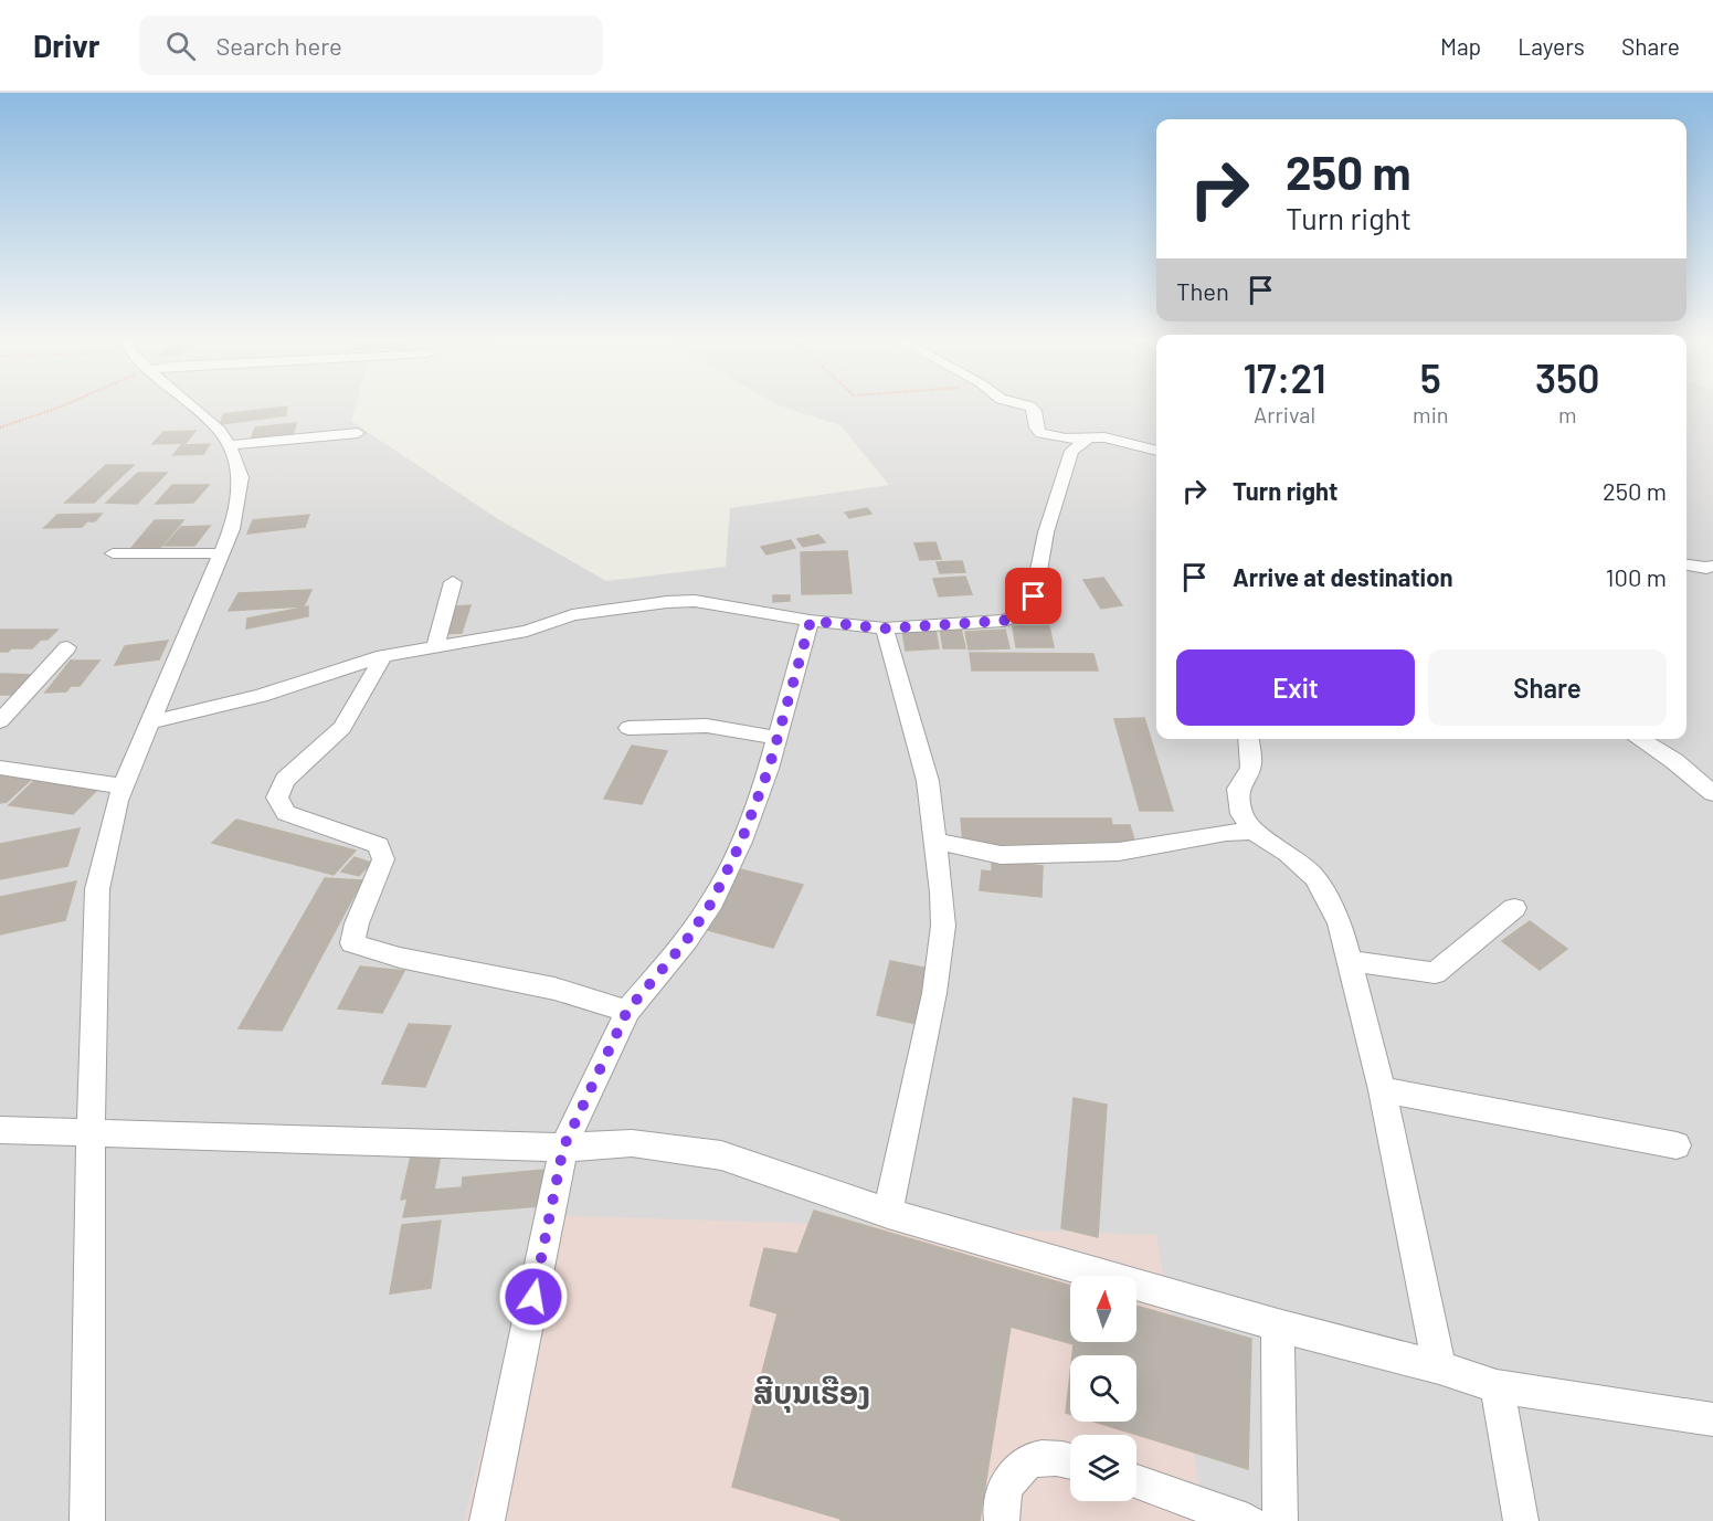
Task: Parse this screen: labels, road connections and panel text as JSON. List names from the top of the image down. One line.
{"districts":["ສີບຸນເຮືອງ"],"north":"top","page":{"header":"Drivr","search":"Search here","nav":["Map","Layers","Share"],"turn":["250 m","Turn right"],"then":"Then","eta":["17:21","Arrival","5","min","350","m"],"list":[{"name":"Turn right","value":"250 m"},{"name":"Arrive at destination","value":"100 m"}],"buttons":["Exit","Share"]}}
